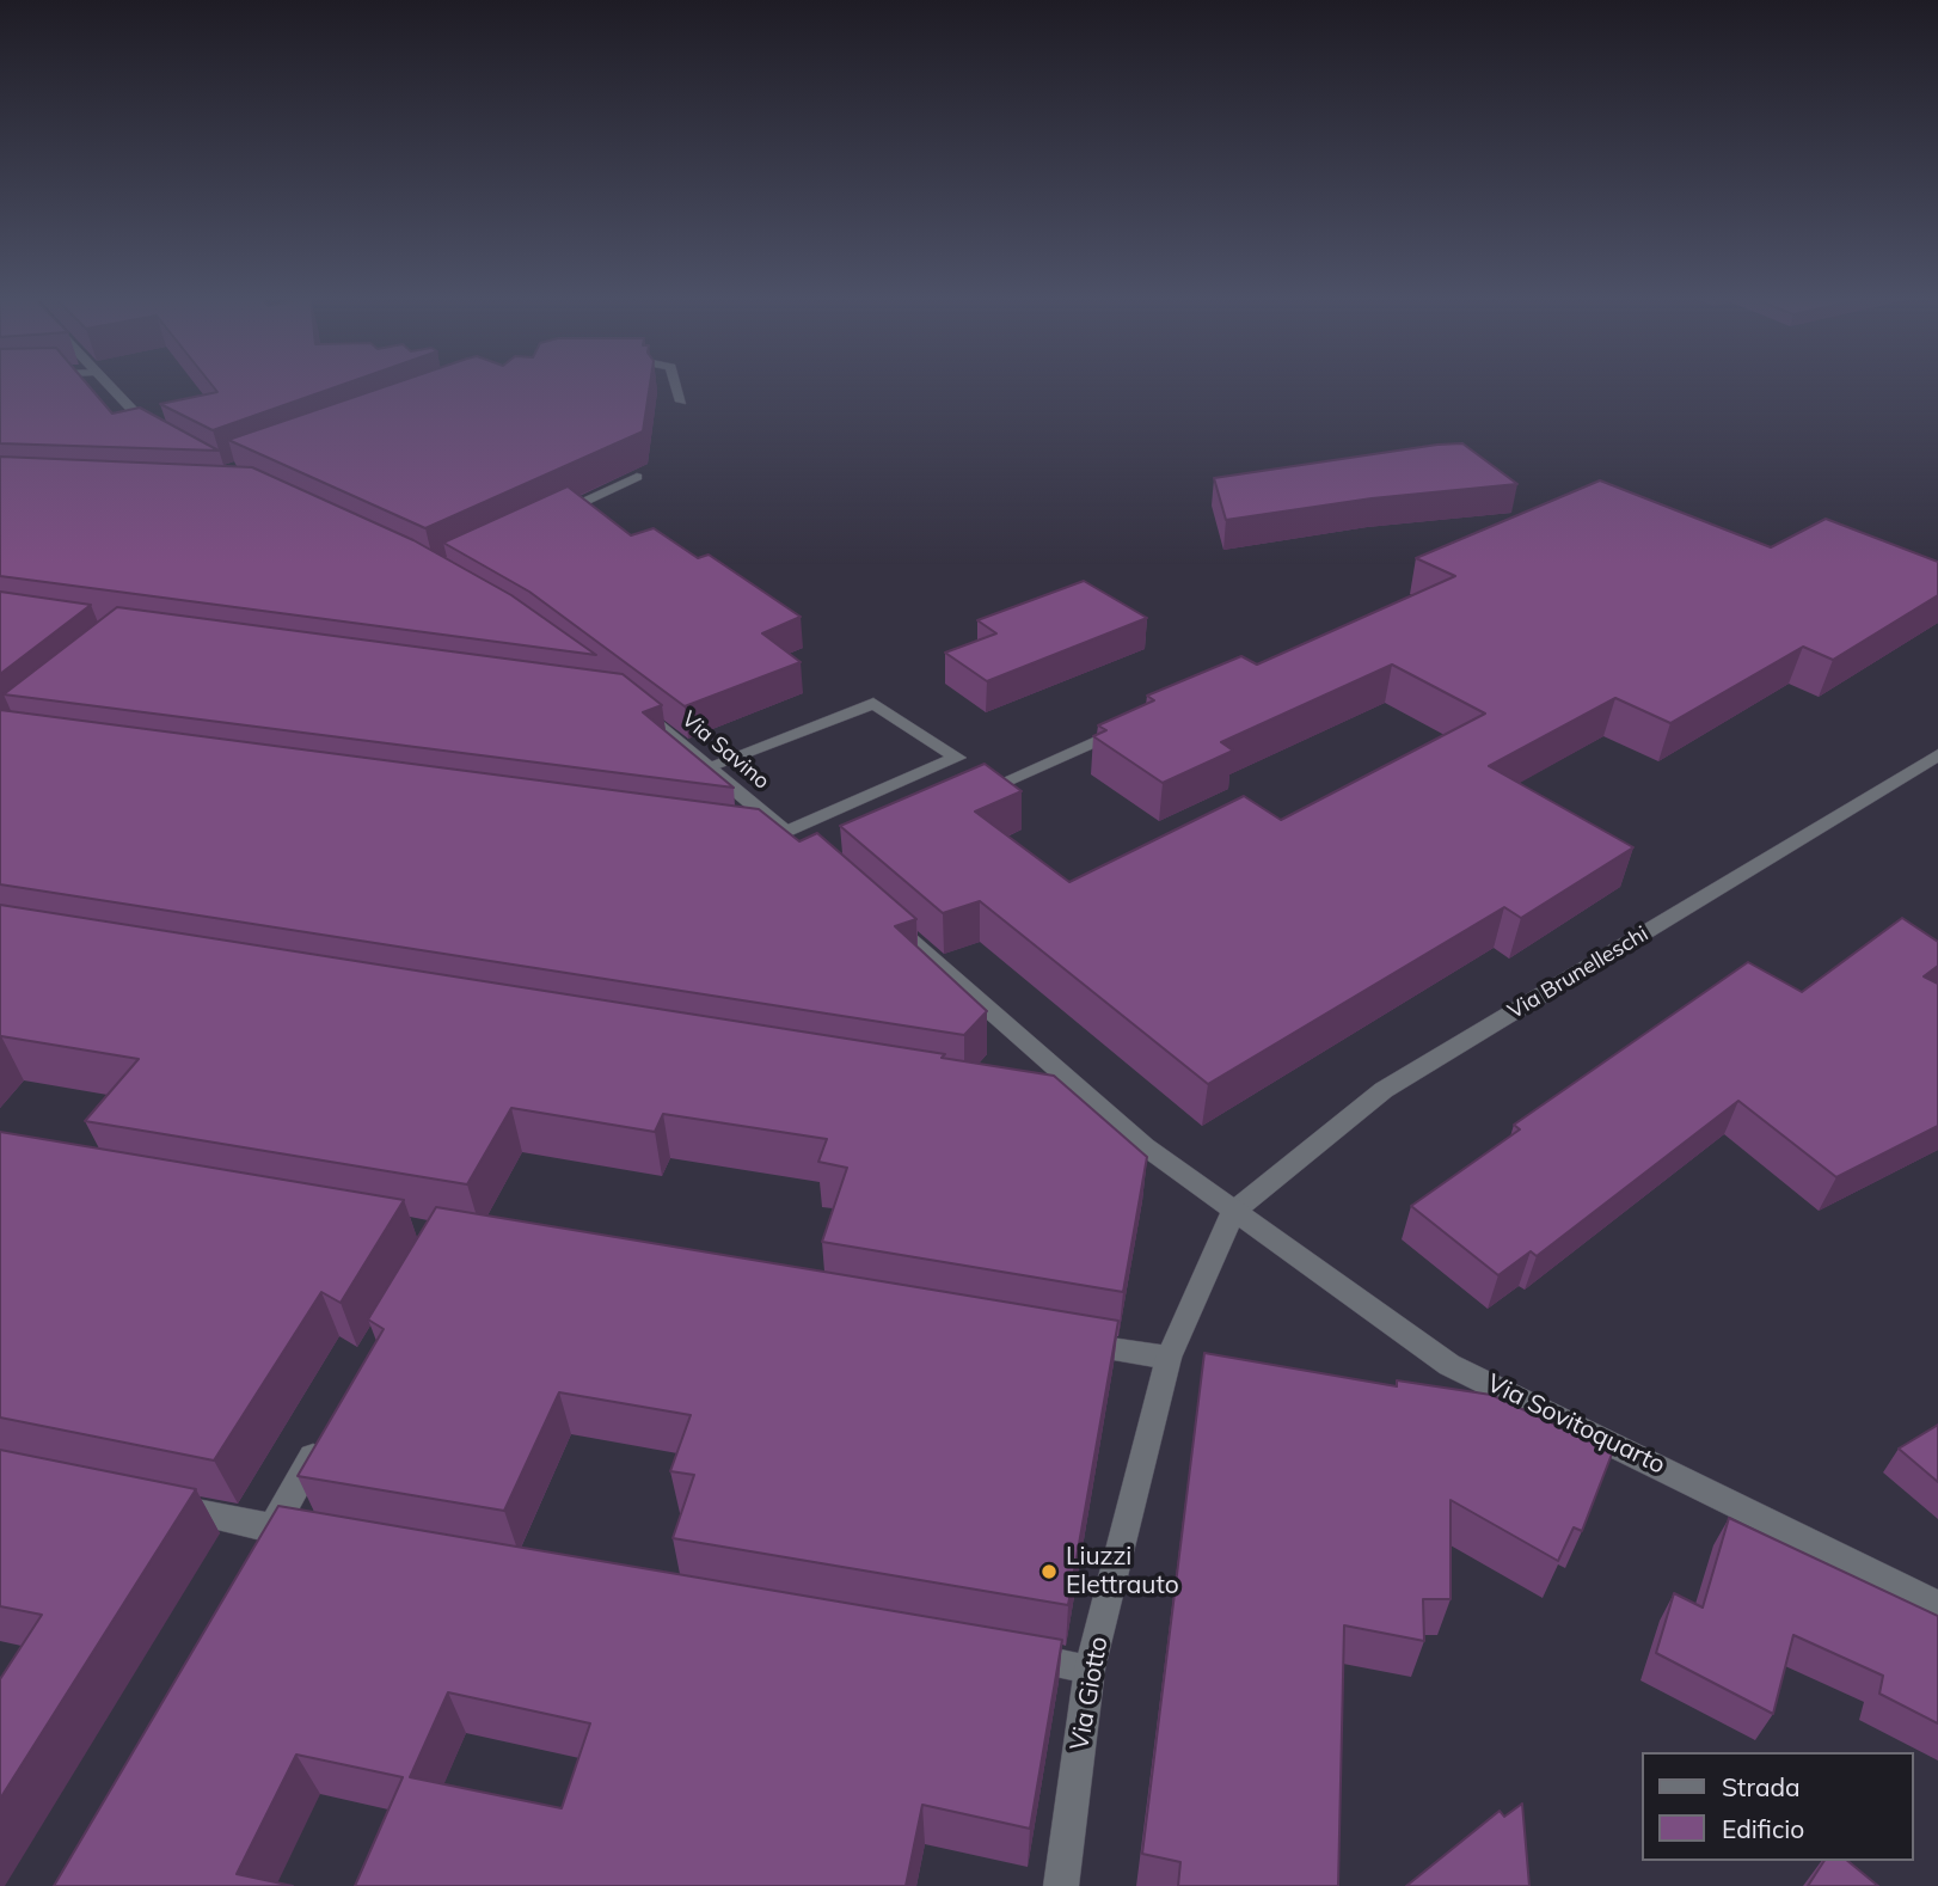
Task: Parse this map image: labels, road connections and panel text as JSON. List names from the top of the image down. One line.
{"streets":{"street":["Via Savino","Via Brunelleschi","Via Sovitoquarto","Via Giotto"]},"crossings":[["Via Brunelleschi","Via Sovitoquarto"],["Via Brunelleschi","Via Giotto"],["Via Sovitoquarto","Via Giotto"]],"places":["Liuzzi Elettrauto"],"legend":["Strada","Edificio"]}
